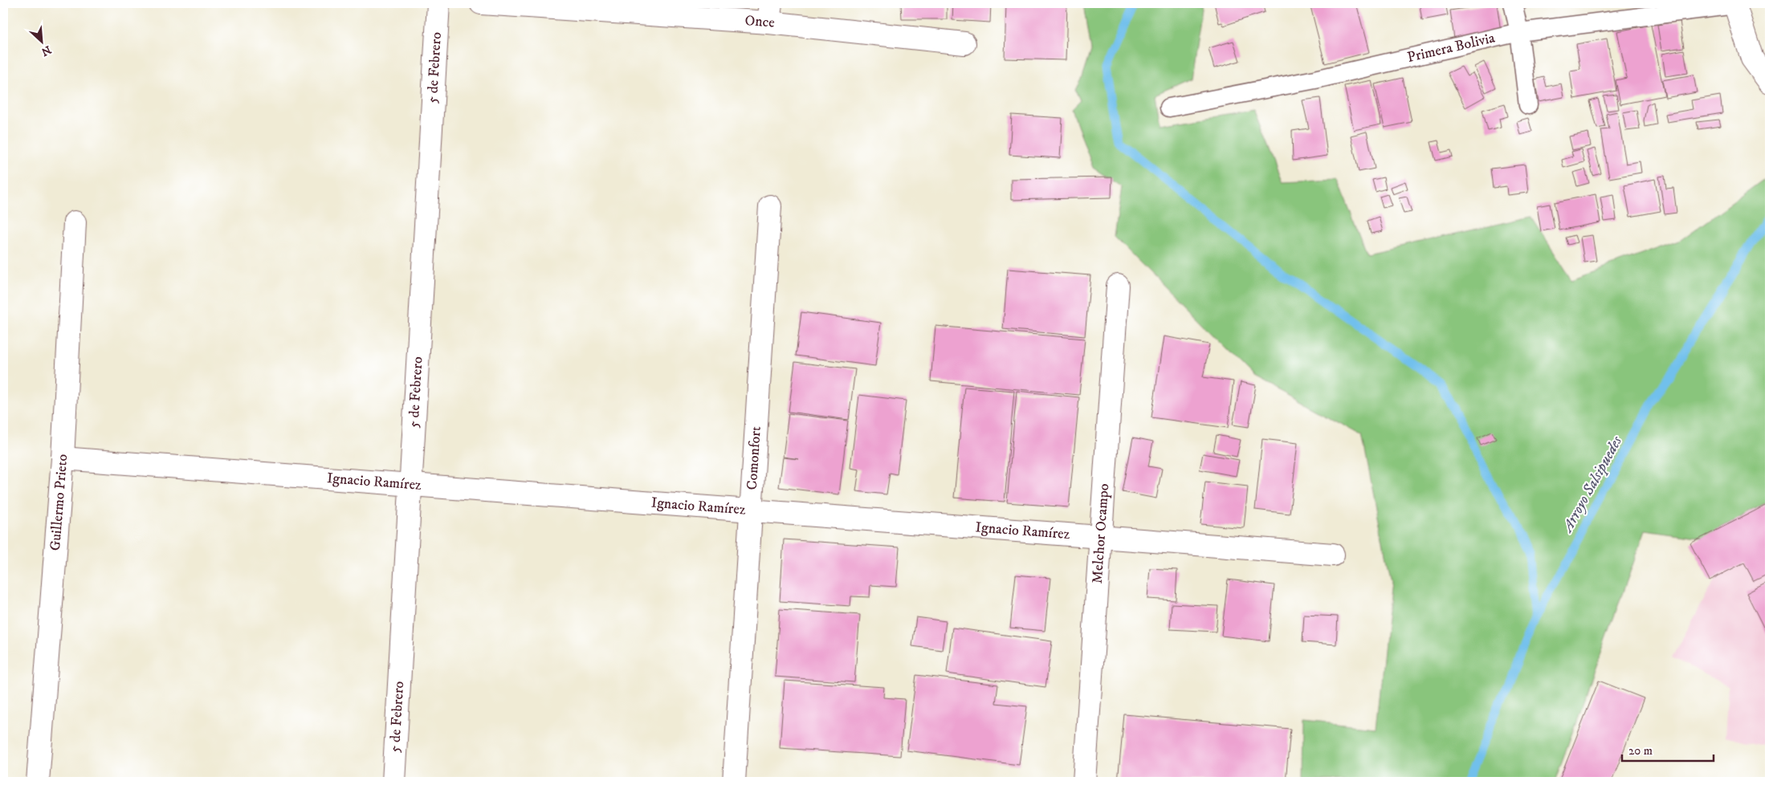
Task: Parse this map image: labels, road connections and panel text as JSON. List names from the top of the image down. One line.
{"streets":{"street":["Once","5 de Febrero","Comonfort","Ignacio Ramírez","Guillermo Prieto","Melchor Ocampo"],"lane":["Primera Bolivia"]},"crossings":[["5 de Febrero","Ignacio Ramírez"],["Comonfort","Ignacio Ramírez"],["Ignacio Ramírez","Guillermo Prieto"],["Ignacio Ramírez","Melchor Ocampo"]],"water":["Arroyo Salsipuedes"],"scale_bar":"20 m","north":"bottom right"}
